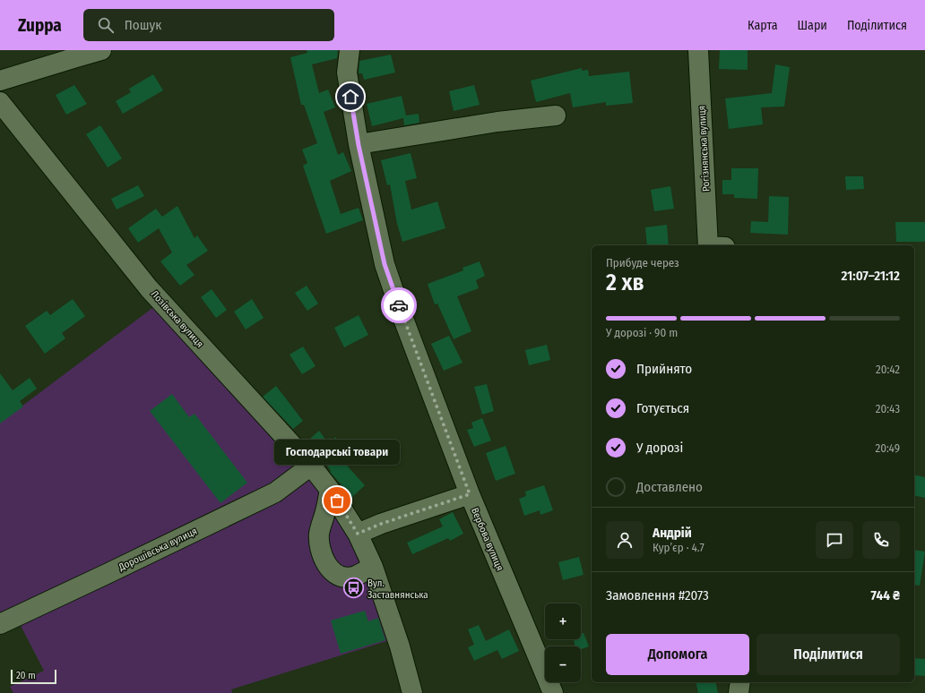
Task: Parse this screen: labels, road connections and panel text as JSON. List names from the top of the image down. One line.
{"streets":{"street":["Рогізнянська вулиця","Лозівська вулиця","Вербова вулиця","Дорошівська вулиця"]},"crossings":[["Лозівська вулиця","Дорошівська вулиця"]],"places":{"other":["Господарські товари"],"bus stop":["Вул. Заставнянська"]},"scale_bar":"20 m","page":{"header":"Zuppa","search":"Пошук","nav":["Карта","Шари","Поділитися"],"heading":["2 хв","Прибуде через","21:07–21:12"],"panel":["Андрій","Кур’єр · 4.7","Замовлення #2073","744 ₴"],"bar":"У дорозі · 90 m","list":[["Прийнято","20:42"],["Готується","20:43"],["У дорозі","20:49"],"Доставлено"],"bubble":"Господарські товари","map_buttons":["+","−"],"buttons":["Допомога","Поділитися"],"scale":"20 m"}}
